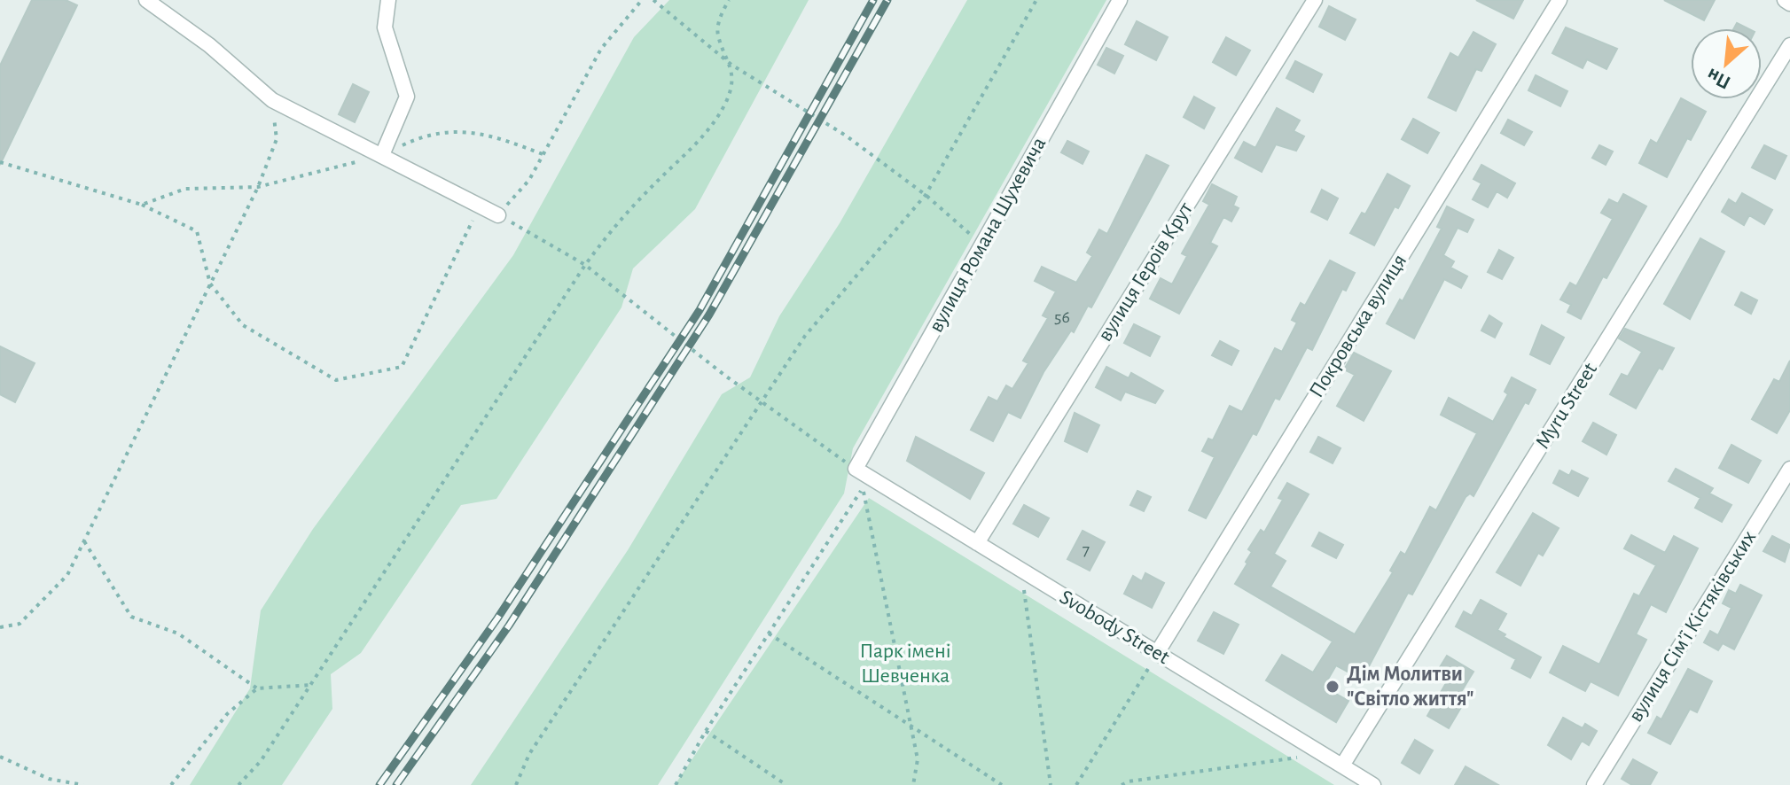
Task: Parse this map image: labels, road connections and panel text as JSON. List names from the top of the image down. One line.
{"streets":{"street":["вулиця Романа Шухевича","вулиця Героїв Крут","Покровська вулиця","Myru Street","вулиця Сімʼї Кістяківських","Svobody Street"]},"crossings":[["вулиця Романа Шухевича","Svobody Street"],["вулиця Героїв Крут","Svobody Street"],["Покровська вулиця","Svobody Street"],["Myru Street","Svobody Street"]],"parks":["Парк імені Шевченка"],"places":["Дім Молитви \"Світло життя\""],"house_numbers":["56","7"],"north":"bottom left"}
